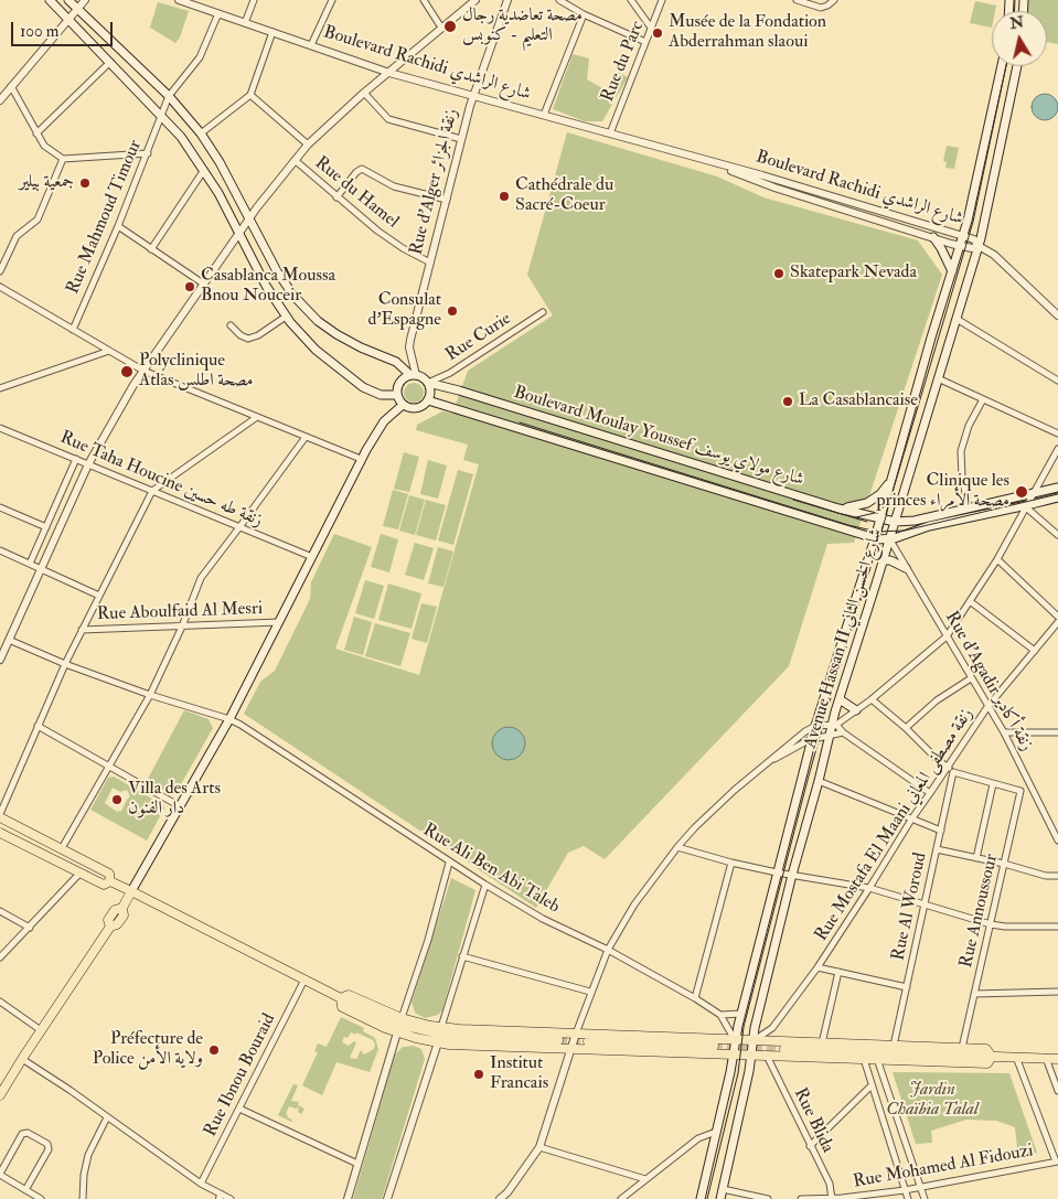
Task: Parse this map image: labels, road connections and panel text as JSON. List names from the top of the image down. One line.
{"streets":{"main road":["Boulevard Moulay Youssef شارع مولاي يوسف","Avenue Hassan II شارع الحسن الثاني"],"street":["Rue du Parc","Boulevard Rachidi شارع الراشدي","Rue d'Alger زنقة الجزائر","Rue du Hamel","Rue Mahmoud Timour","Rue Curie","Rue Taha Houcine زنقة طه حسين","Rue Aboulfaid Al Mesri","Rue d'Agadir زنقة أكادير","Rue Mostafa El Maani زنقة مصطفى المعاني","Rue Ali Ben Abi Taleb","Rue Al Woroud","Rue Annoussour","Rue Ibnou Bouraid","Rue Blida","Rue Mohamed Al Fidouzi"]},"crossings":[["Rue du Parc","Boulevard Rachidi شارع الراشدي"],["Boulevard Rachidi شارع الراشدي","Rue d'Alger زنقة الجزائر"],["Boulevard Rachidi شارع الراشدي","Rue Mahmoud Timour"],["Boulevard Rachidi شارع الراشدي","Avenue Hassan II شارع الحسن الثاني"],["Rue d'Alger زنقة الجزائر","Rue du Hamel"],["Rue d'Alger زنقة الجزائر","Rue Curie"],["Rue d'Alger زنقة الجزائر","Boulevard Moulay Youssef شارع مولاي يوسف"],["Rue Curie","Boulevard Moulay Youssef شارع مولاي يوسف"],["Boulevard Moulay Youssef شارع مولاي يوسف","Avenue Hassan II شارع الحسن الثاني"],["Boulevard Moulay Youssef شارع مولاي يوسف","Rue d'Agadir زنقة أكادير"],["Avenue Hassan II شارع الحسن الثاني","Rue d'Agadir زنقة أكادير"],["Avenue Hassan II شارع الحسن الثاني","Rue Mostafa El Maani زنقة مصطفى المعاني"],["Avenue Hassan II شارع الحسن الثاني","Rue Ali Ben Abi Taleb"],["Rue d'Agadir زنقة أكادير","Rue Mostafa El Maani زنقة مصطفى المعاني"],["Rue Blida","Rue Mohamed Al Fidouzi"]],"parks":["Jardin Chaïbia Talal"],"places":["مصحة تعاضدية رجال التعليم - كنوبس","Musée de la Fondation Abderrahman slaoui","جمعية بيلير","Cathédrale du Sacré-Coeur","Skatepark Nevada","Casablanca Moussa Bnou Nouceir","Consulat d'Espagne","Polyclinique Atlas مصحة اطلس","La Casablancaise","Clinique les princes مصحة الأمراء","Villa des Arts دار الفنون","Préfecture de Police ولاية الأمن","Institut Francais"],"scale_bar":"100 m","north":"top"}
